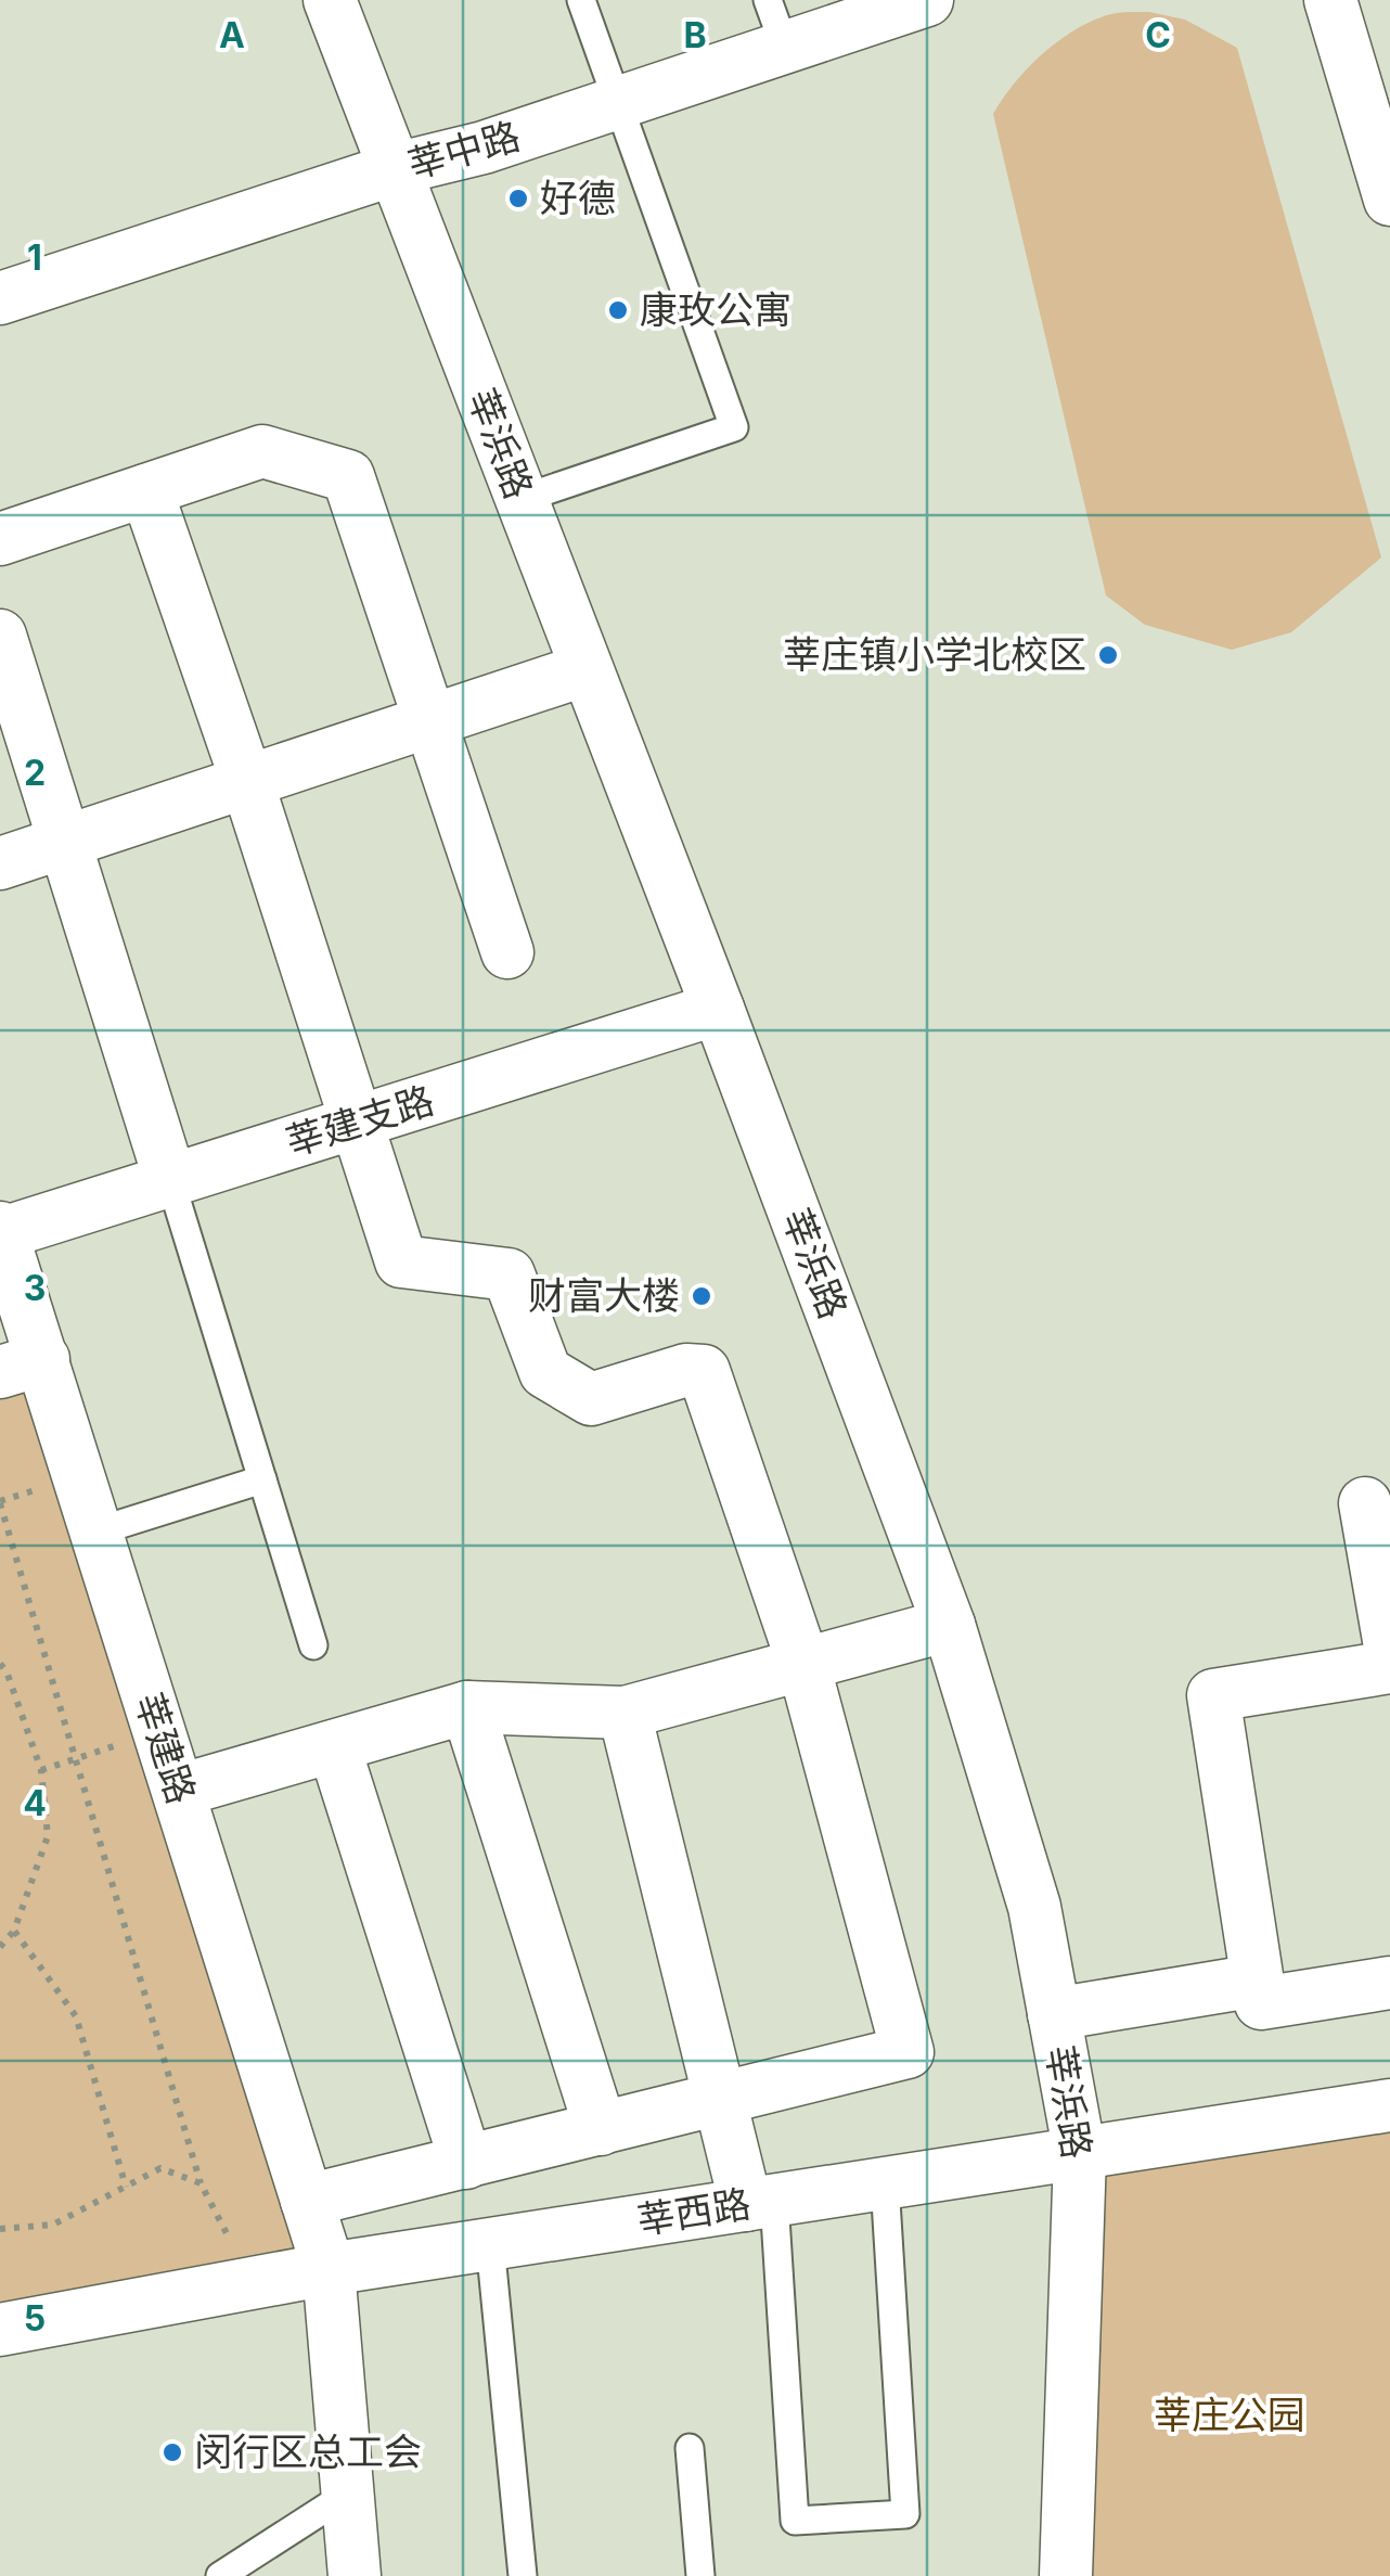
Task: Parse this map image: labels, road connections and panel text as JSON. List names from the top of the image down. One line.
{"streets":{"street":["莘中路","莘浜路","莘建支路","莘建路","莘西路"]},"crossings":[["莘中路","莘浜路"],["莘浜路","莘建支路"],["莘浜路","莘西路"],["莘建支路","莘建路"],["莘建路","莘西路"]],"parks":["莘庄公园"],"places":["好德","康玫公寓","莘庄镇小学北校区","财富大楼","闵行区总工会"],"grid":{"columns":["A","B","C"],"rows":["1","2","3","4","5"]}}
